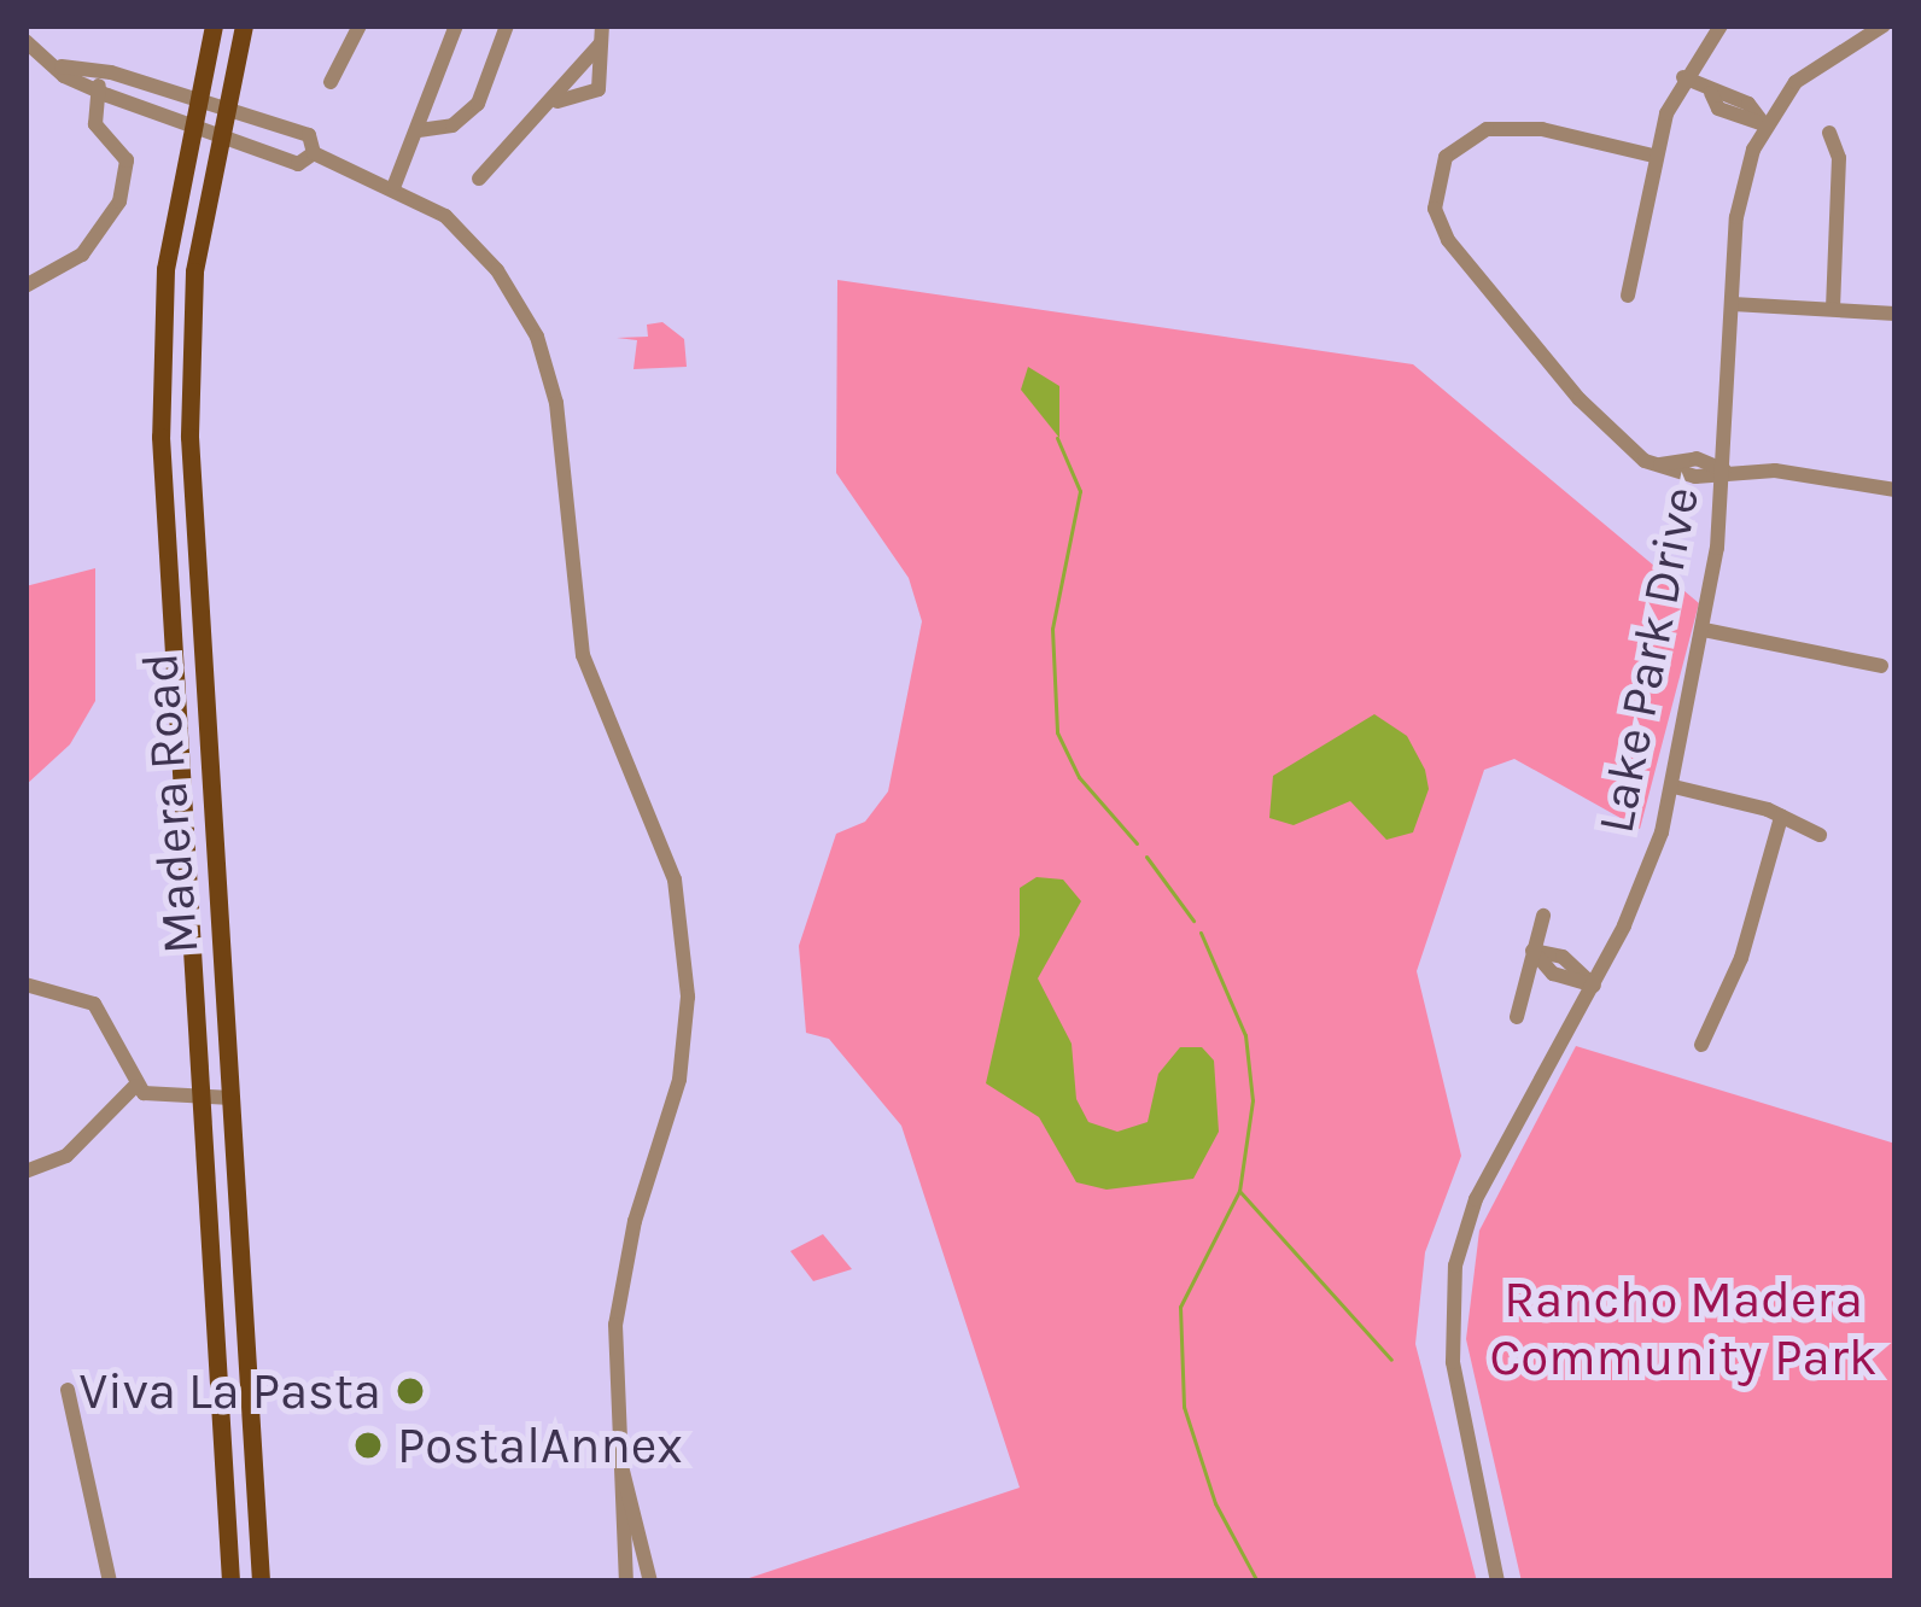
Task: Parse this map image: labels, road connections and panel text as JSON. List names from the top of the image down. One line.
{"streets":{"main road":["Madera Road"],"street":["Lake Park Drive"]},"parks":["Rancho Madera Community Park"],"places":["Viva La Pasta","PostalAnnex"]}
